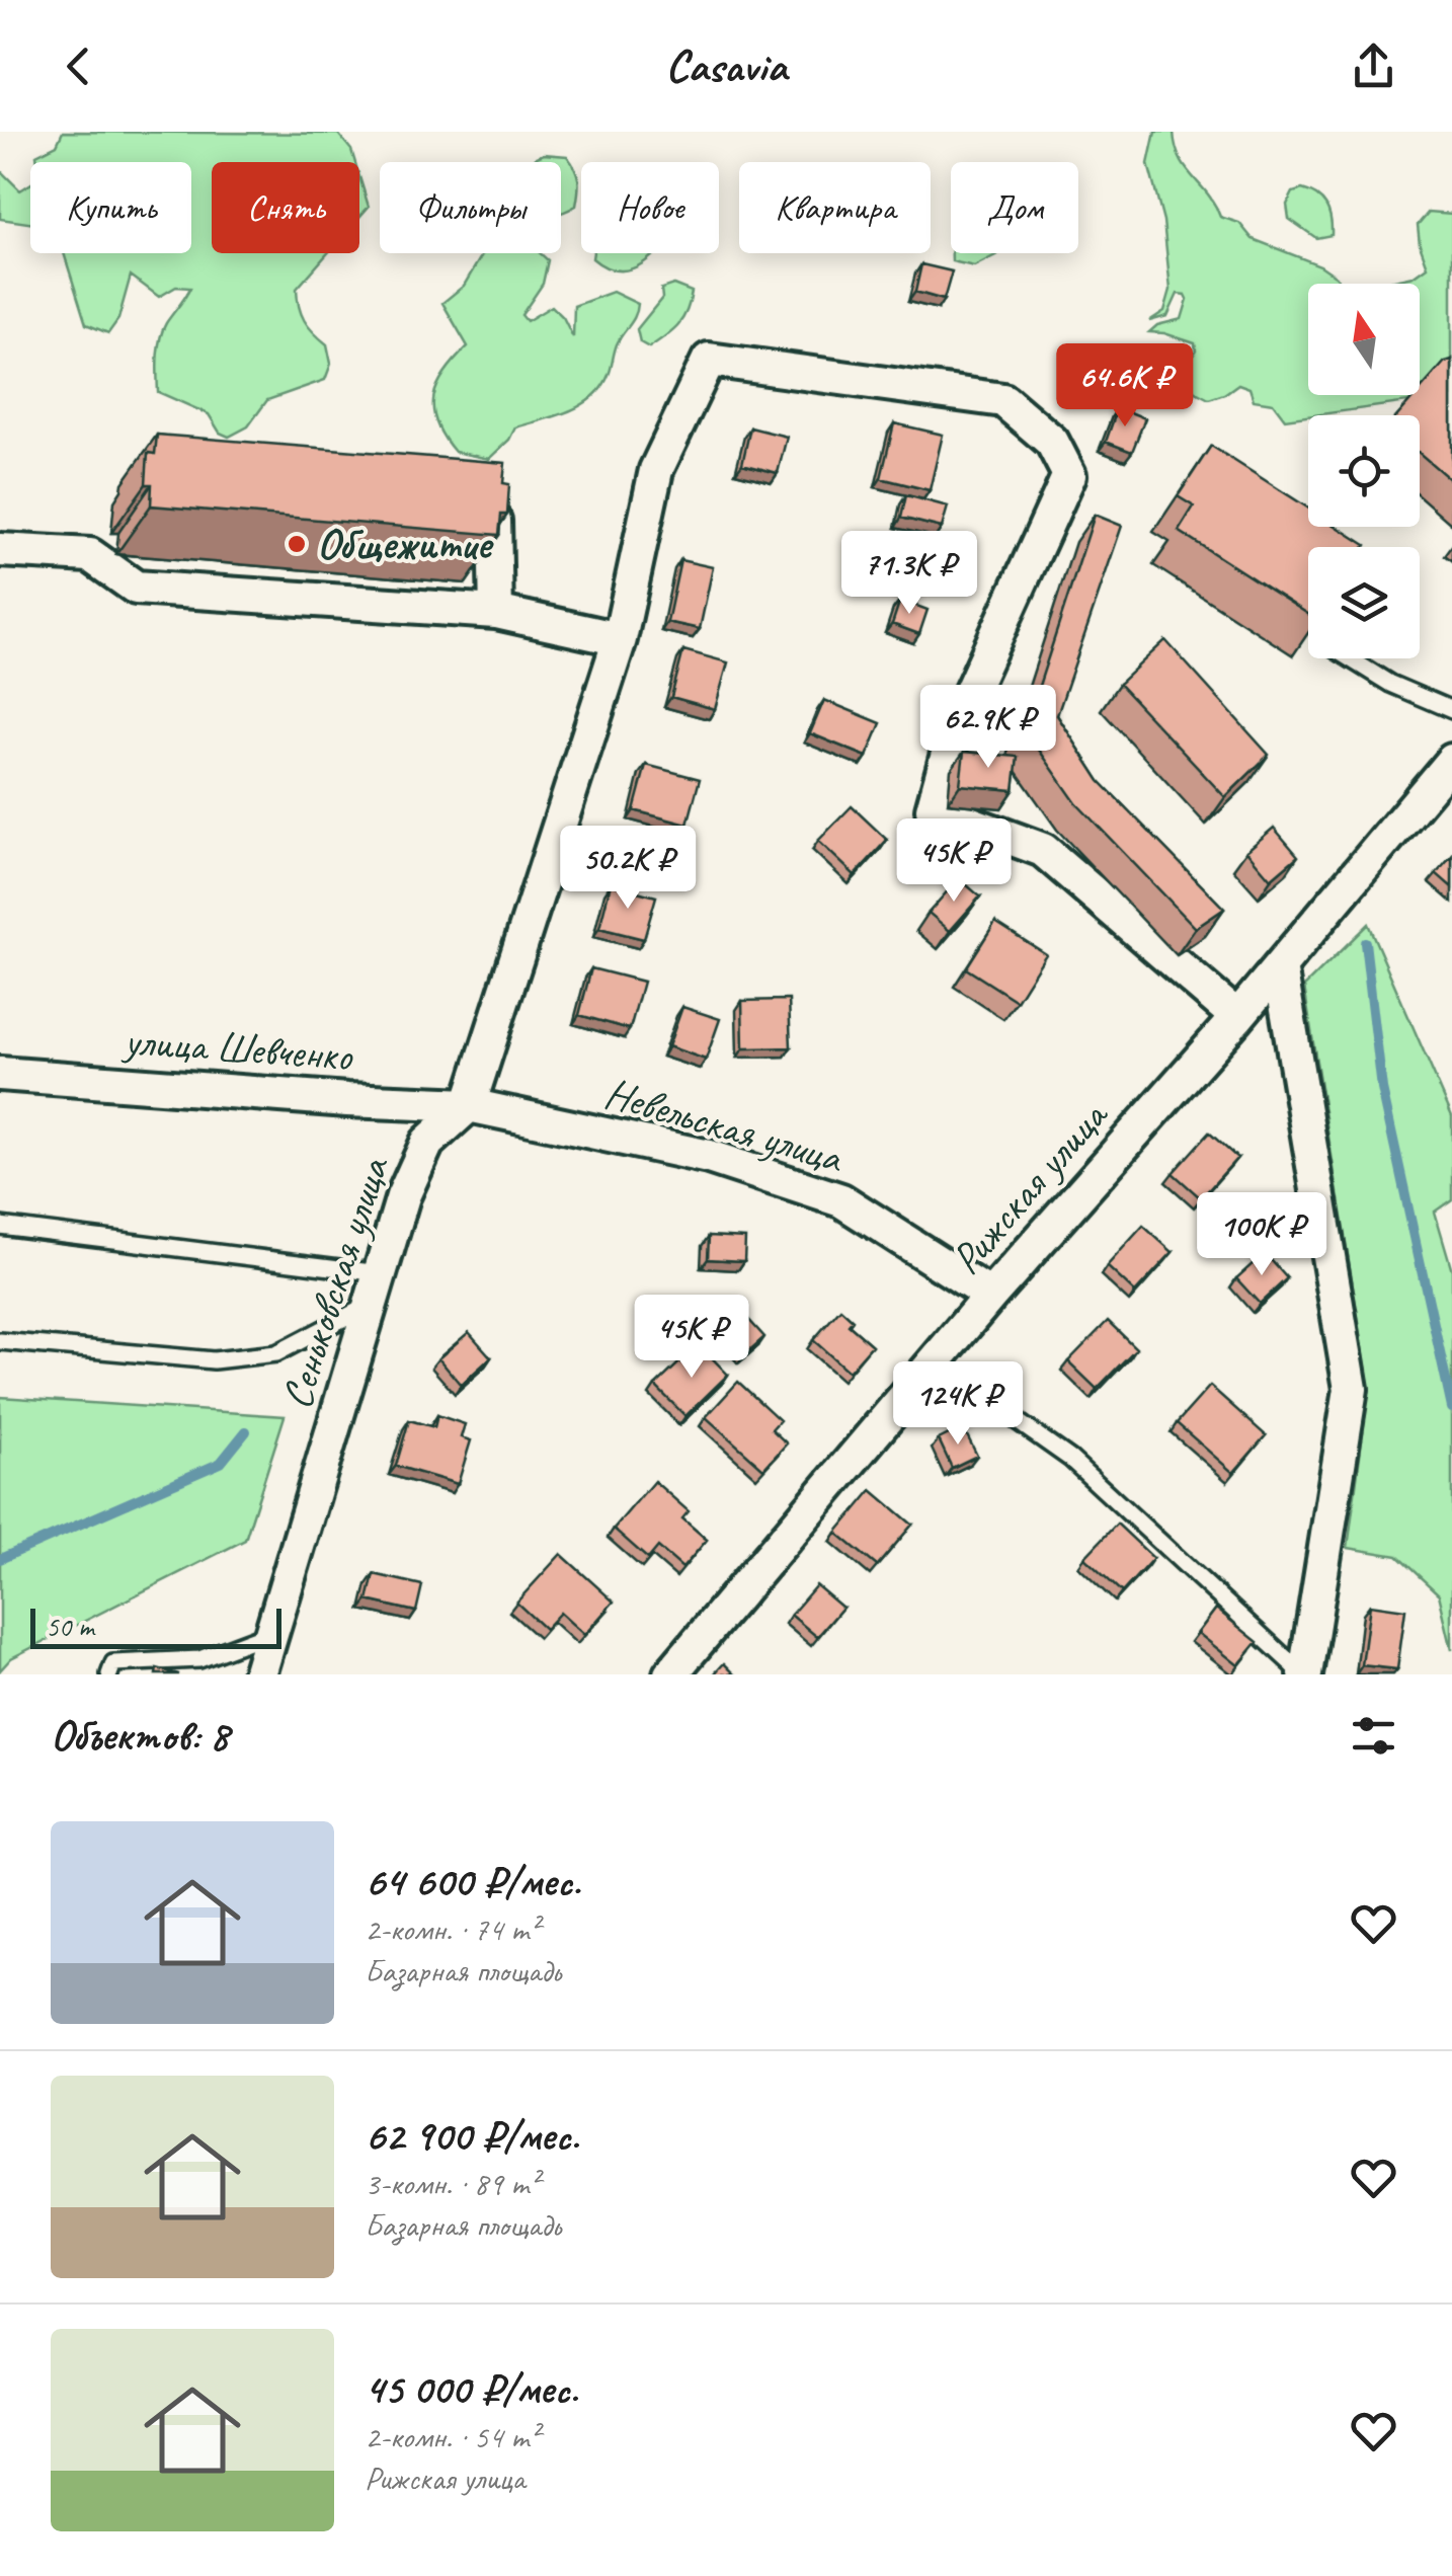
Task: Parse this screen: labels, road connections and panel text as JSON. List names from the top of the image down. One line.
{"streets":{"street":["улица Шевченко","Невельская улица","Рижская улица","Сеньковская улица"]},"crossings":[["улица Шевченко","Невельская улица"],["улица Шевченко","Сеньковская улица"],["Невельская улица","Рижская улица"],["Невельская улица","Сеньковская улица"],["Рижская улица","Сеньковская улица"]],"places":["Общежитие"],"scale_bar":"50 m","north":"top","page":{"header":"Casavia","chip":["Купить","Снять","Фильтры","Новое","Квартира","Дом"],"price":["64.6K ₽","71.3K ₽","62.9K ₽","45K ₽","50.2K ₽","100K ₽","45K ₽","124K ₽"],"scale":"50 m","heading":"Объектов: 8","list":[{"name":"64 600 ₽/мес.","note":"2-комн. · 74 m² · Базарная площадь"},{"name":"62 900 ₽/мес.","note":"3-комн. · 89 m² · Базарная площадь"},{"name":"45 000 ₽/мес.","note":"2-комн. · 54 m² · Рижская улица"}]}}
